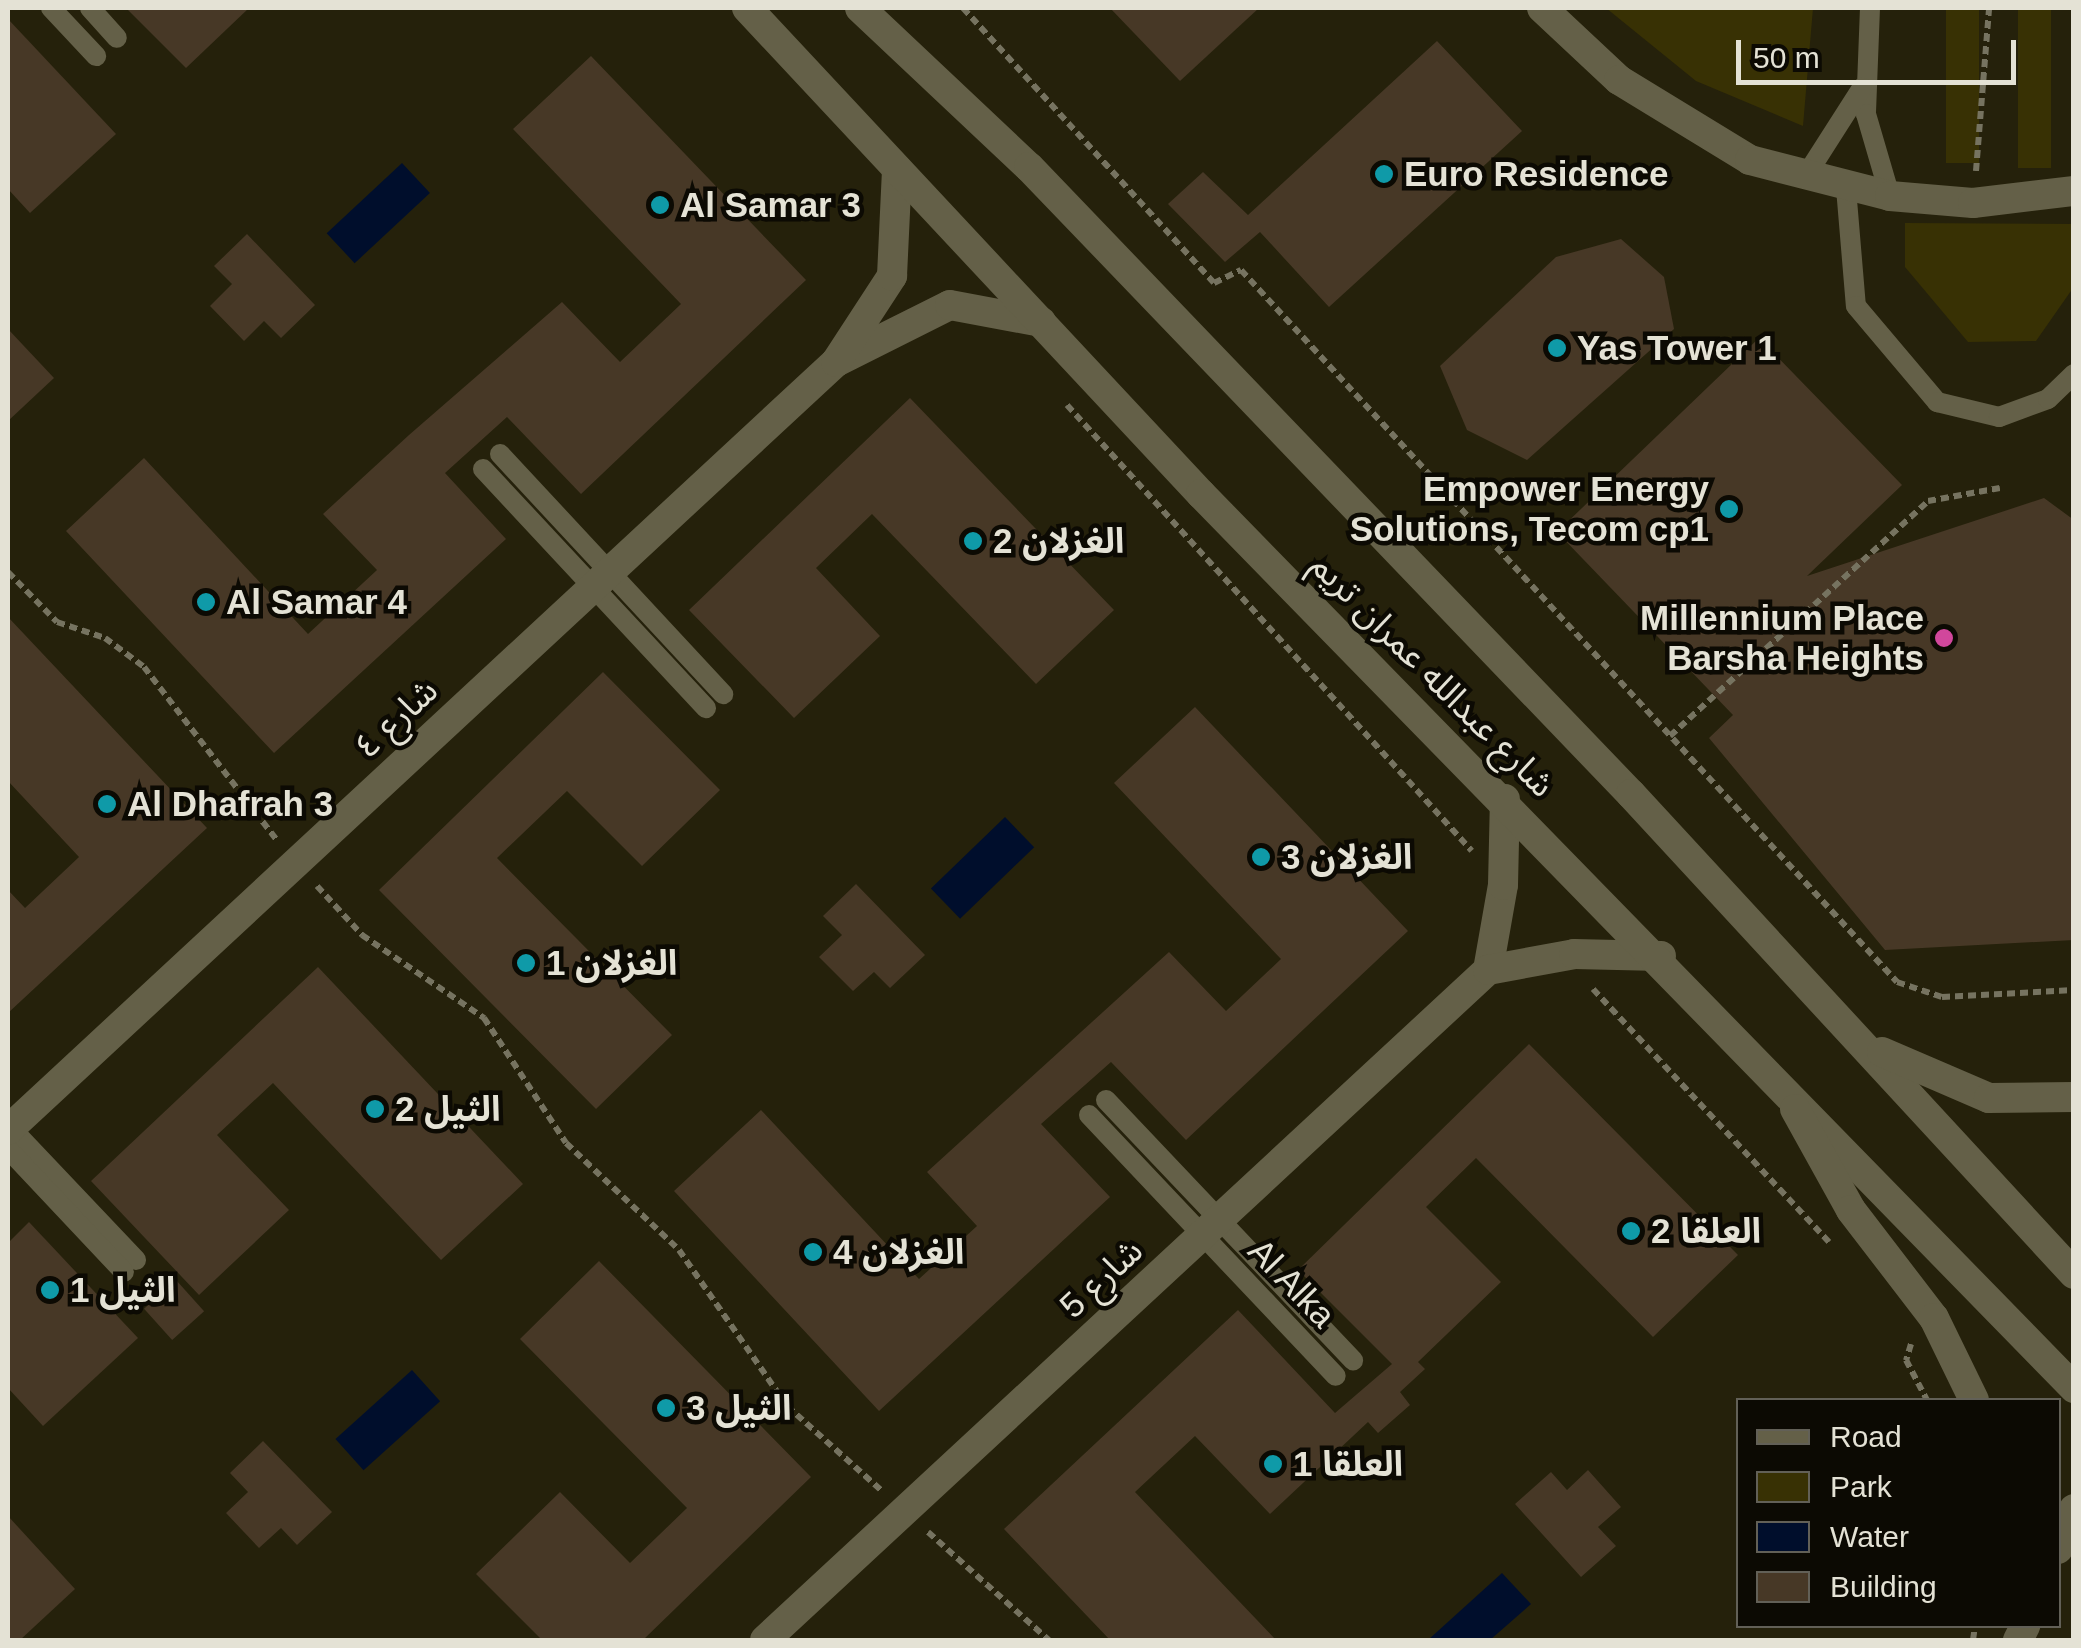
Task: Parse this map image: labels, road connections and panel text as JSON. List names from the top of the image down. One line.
{"streets":{"main road":["شارع عبدالله عمران تريم","شارع ٤","شارع 5"],"lane":["Al Alka"]},"crossings":[["شارع عبدالله عمران تريم","شارع ٤"],["شارع 5","Al Alka"]],"places":["Euro Residence","Al Samar 3","Yas Tower 1","Empower Energy Solutions, Tecom cp1","الغزلان 2","Al Samar 4","Millennium Place Barsha Heights","Al Dhafrah 3","الغزلان 3","الغزلان 1","الثيل 2","العلقا 2","الغزلان 4","الثيل 1","الثيل 3","العلقا 1"],"legend":["Road","Park","Water","Building"],"scale_bar":"50 m"}
